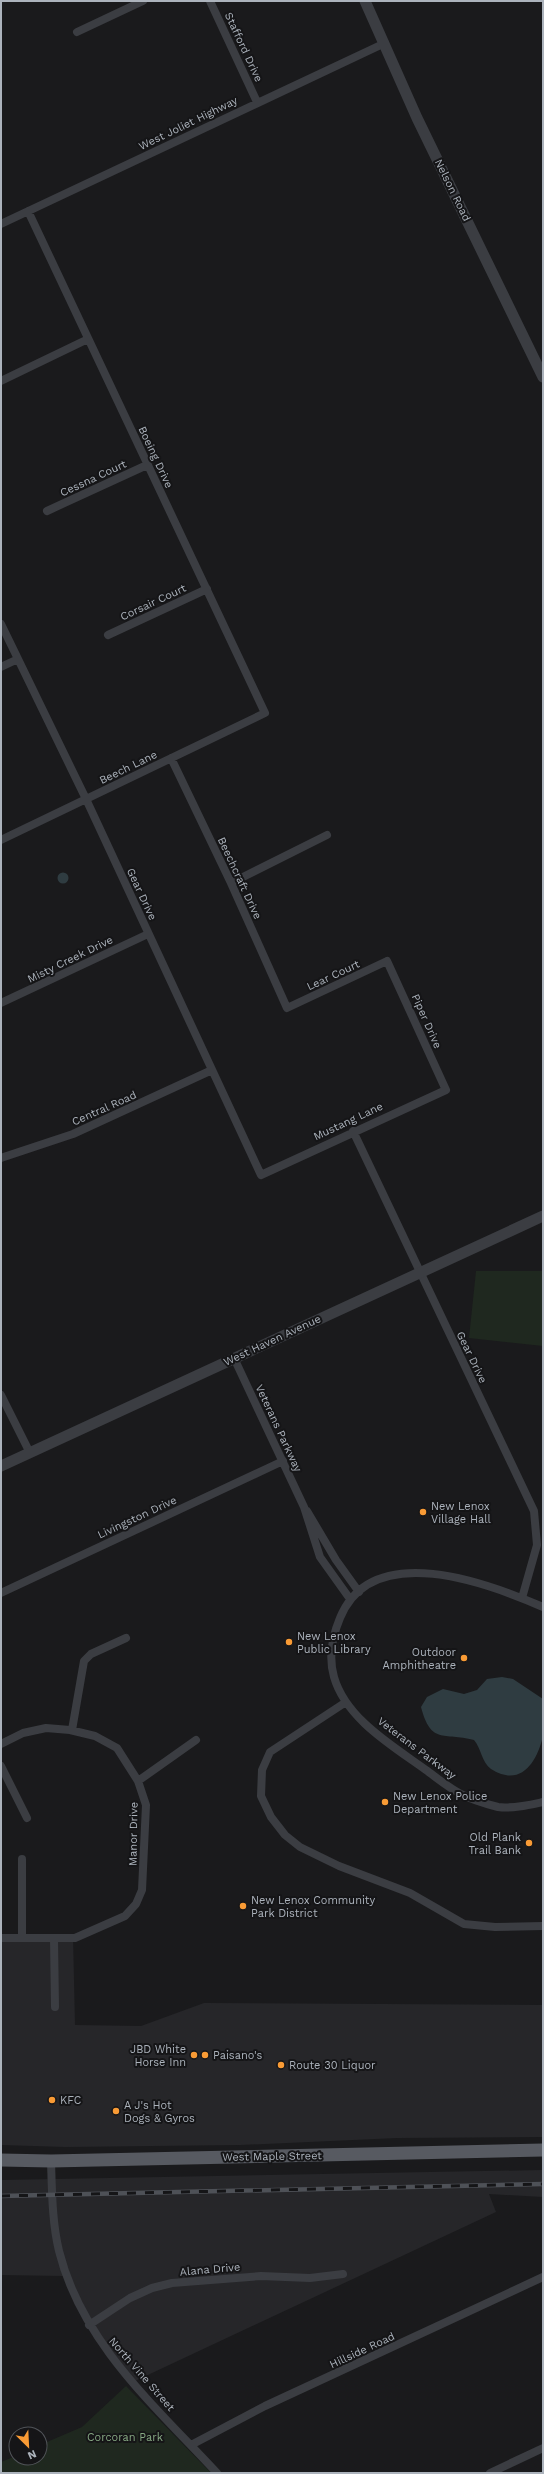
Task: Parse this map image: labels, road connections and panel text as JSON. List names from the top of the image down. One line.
{"streets":{"main road":["West Maple Street"],"street":["Stafford Drive","West Joliet Highway","Nelson Road","Boeing Drive","Cessna Court","Corsair Court","Beech Lane","Beechcraft Drive","Gear Drive","Misty Creek Drive","Lear Court","Piper Drive","Central Road","Mustang Lane","West Haven Avenue","Veterans Parkway","Livingston Drive","Manor Drive","Alana Drive","Hillside Road","North Vine Street"]},"crossings":[["Stafford Drive","West Joliet Highway"],["West Joliet Highway","Nelson Road"],["West Joliet Highway","Boeing Drive"],["Boeing Drive","Cessna Court"],["Boeing Drive","Corsair Court"],["Boeing Drive","Beech Lane"],["Beech Lane","Beechcraft Drive"],["Beech Lane","Gear Drive"],["Beechcraft Drive","Lear Court"],["Gear Drive","Misty Creek Drive"],["Gear Drive","Central Road"],["Gear Drive","Mustang Lane"],["Gear Drive","West Haven Avenue"],["Gear Drive","Veterans Parkway"],["Lear Court","Piper Drive"],["Piper Drive","Mustang Lane"],["West Haven Avenue","Veterans Parkway"],["Veterans Parkway","Livingston Drive"],["West Maple Street","North Vine Street"],["Alana Drive","North Vine Street"],["Hillside Road","North Vine Street"]],"parks":["Corcoran Park"],"places":["New Lenox Village Hall","New Lenox Public Library","Outdoor Amphitheatre","New Lenox Police Department","Old Plank Trail Bank","New Lenox Community Park District","JBD White Horse Inn","Paisano's","Route 30 Liquor","KFC","A J's Hot Dogs & Gyros"],"north":"bottom right"}
